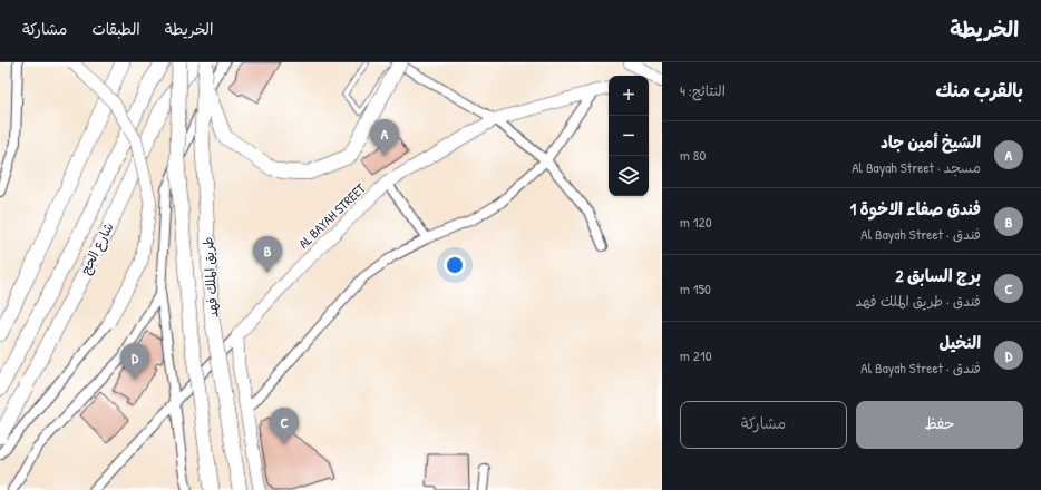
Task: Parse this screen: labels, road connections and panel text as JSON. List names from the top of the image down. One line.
{"streets":{"main road":["شارع الحج","طريق الملك فهد"],"street":["AL BAYAH STREET"]},"page":{"header":"الخريطة","nav":["الخريطة","الطبقات","مشاركة"],"heading":["بالقرب منك","النتائج: 4"],"map_buttons":["+","−"],"pins":["A","B","D","C"],"list":[{"mark":"A","name":"الشيخ أمين جاد","note":"مسجد · Al Bayah Street","value":"80 m"},{"mark":"B","name":"فندق صفاء الاخوة 1","note":"فندق · Al Bayah Street","value":"120 m"},{"mark":"C","name":"برج السابق 2","note":"فندق · طريق الملك فهد","value":"150 m"},{"mark":"D","name":"النخيل","note":"فندق · Al Bayah Street","value":"210 m"}],"buttons":["حفظ","مشاركة"]}}
